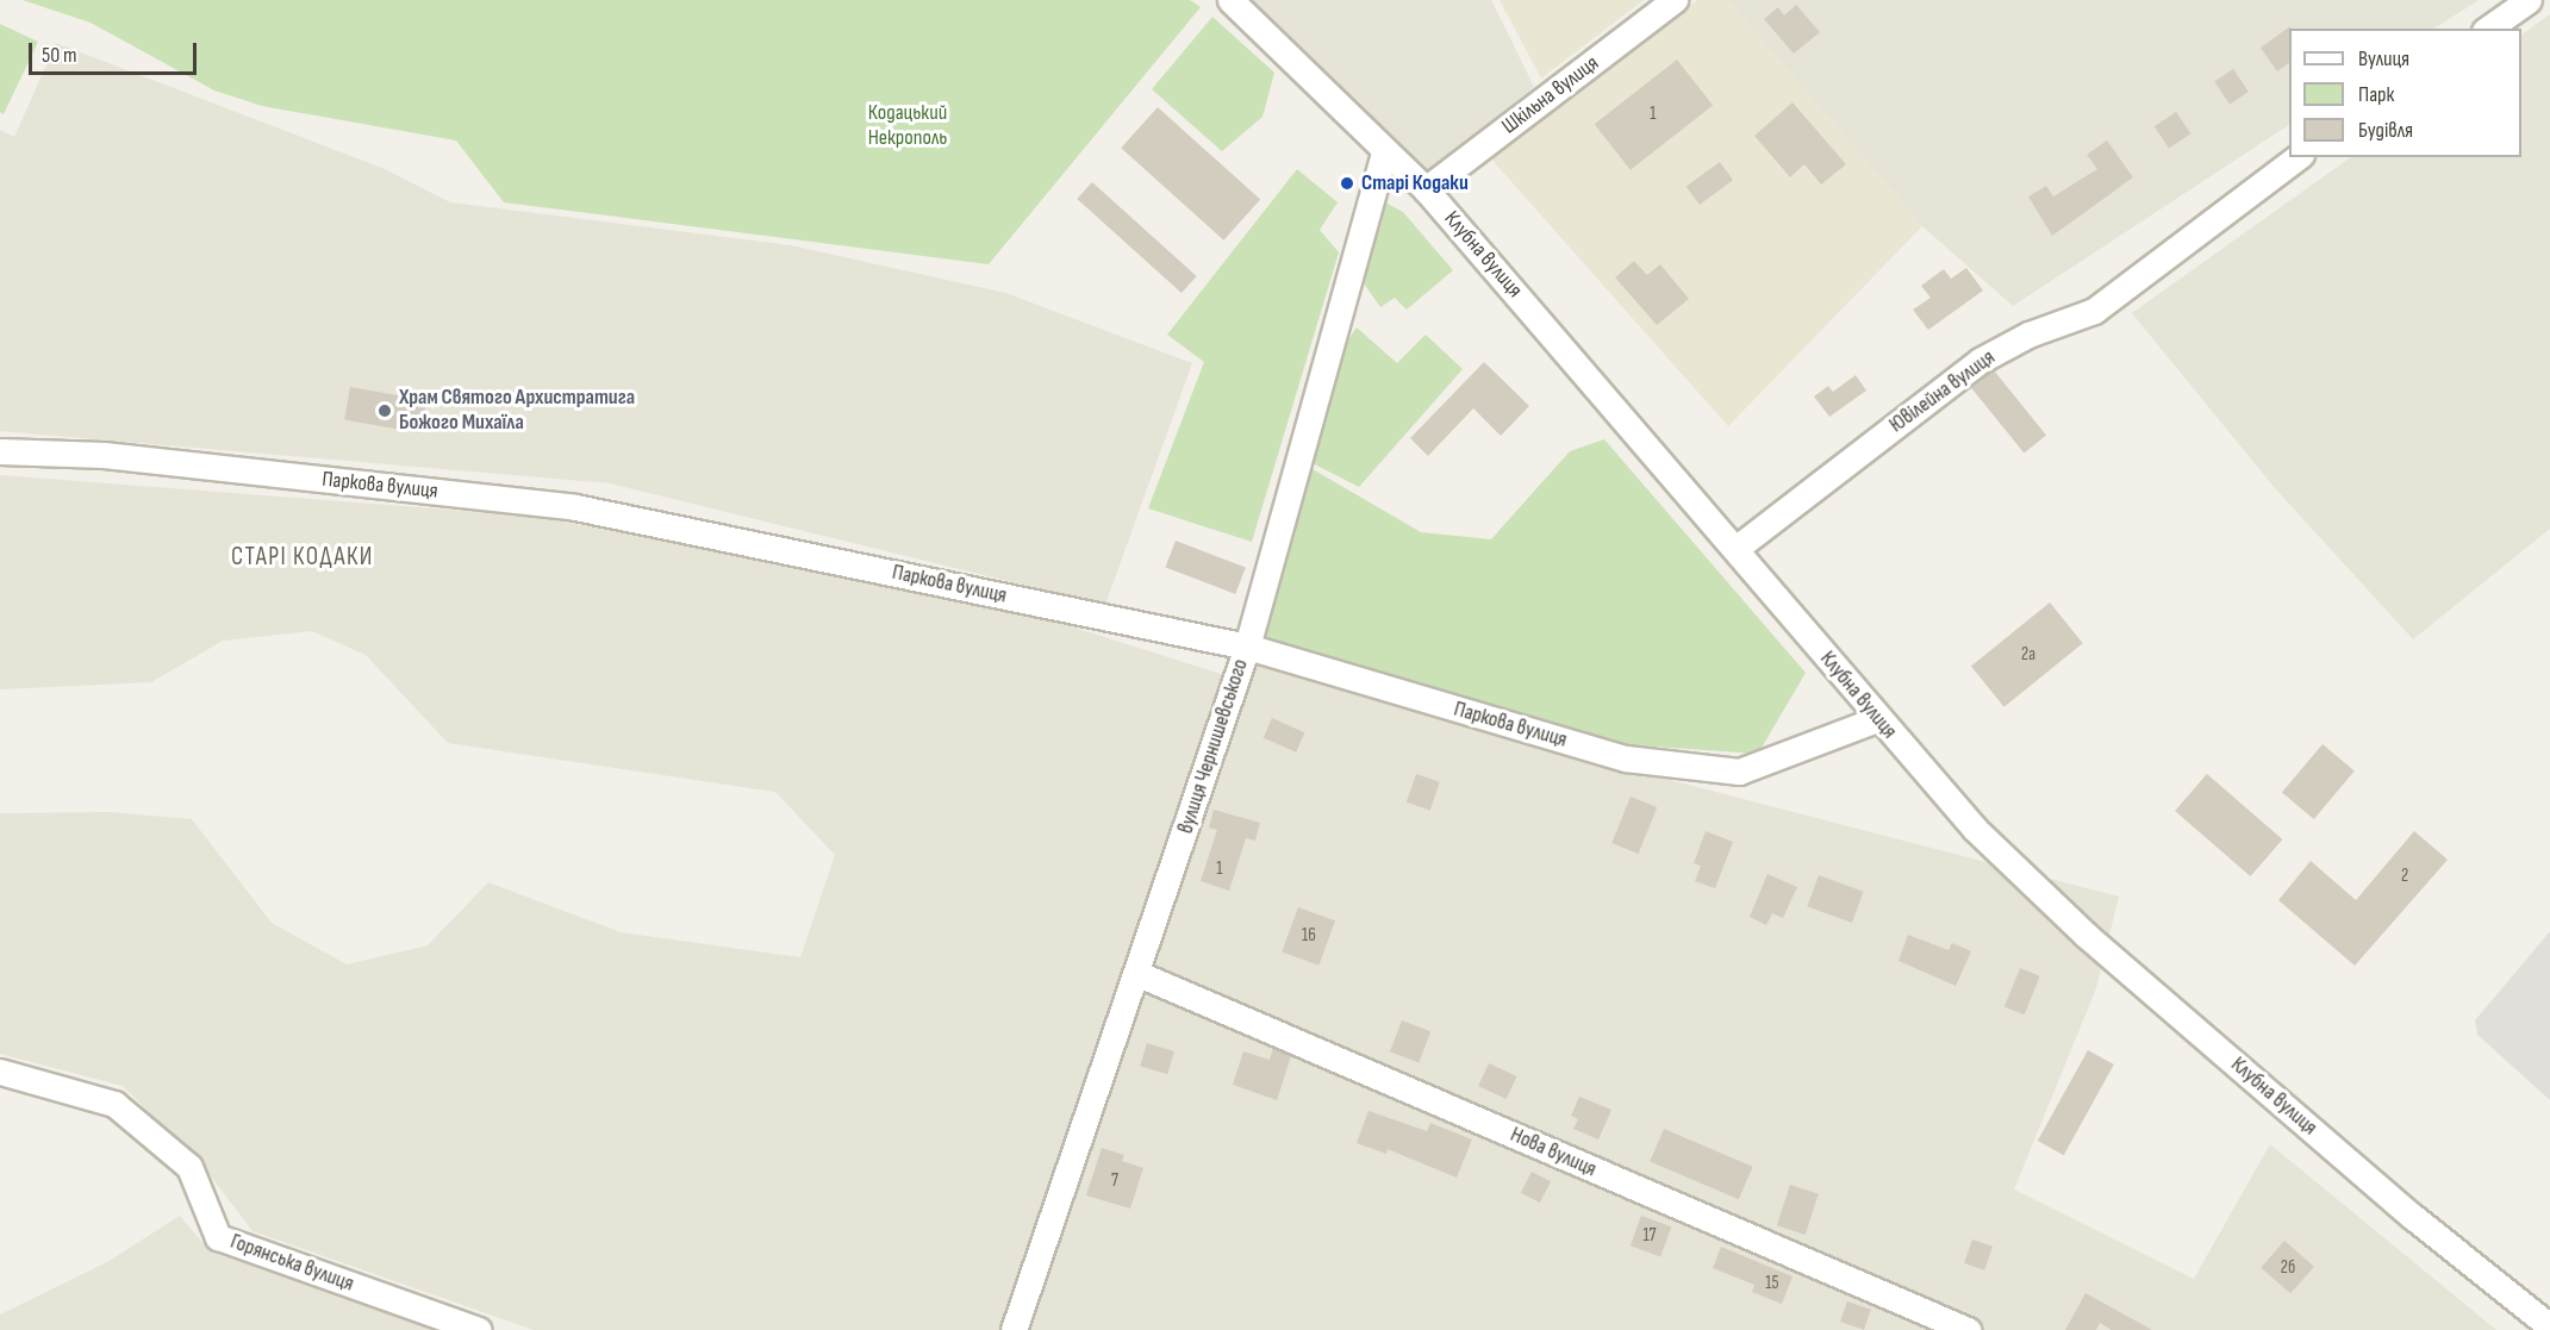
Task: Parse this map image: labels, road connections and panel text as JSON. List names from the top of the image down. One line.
{"streets":{"street":["Шкільна вулиця","Клубна вулиця","Ювілейна вулиця","Паркова вулиця","вулиця Чернишевського","Нова вулиця","Горянська вулиця"]},"crossings":[["Шкільна вулиця","Клубна вулиця"],["Клубна вулиця","Ювілейна вулиця"],["Клубна вулиця","Паркова вулиця"],["Клубна вулиця","вулиця Чернишевського"],["Паркова вулиця","вулиця Чернишевського"],["вулиця Чернишевського","Нова вулиця"]],"districts":["СТАРІ КОДАКИ"],"parks":["Кодацький Некрополь"],"places":["Старі Кодаки","Храм Святого Архистратига Божого Михаїла"],"house_numbers":["1","2а","1","2","16","7","17","2б","15"],"legend":["Вулиця","Парк","Будівля"],"scale_bar":"50 m"}
